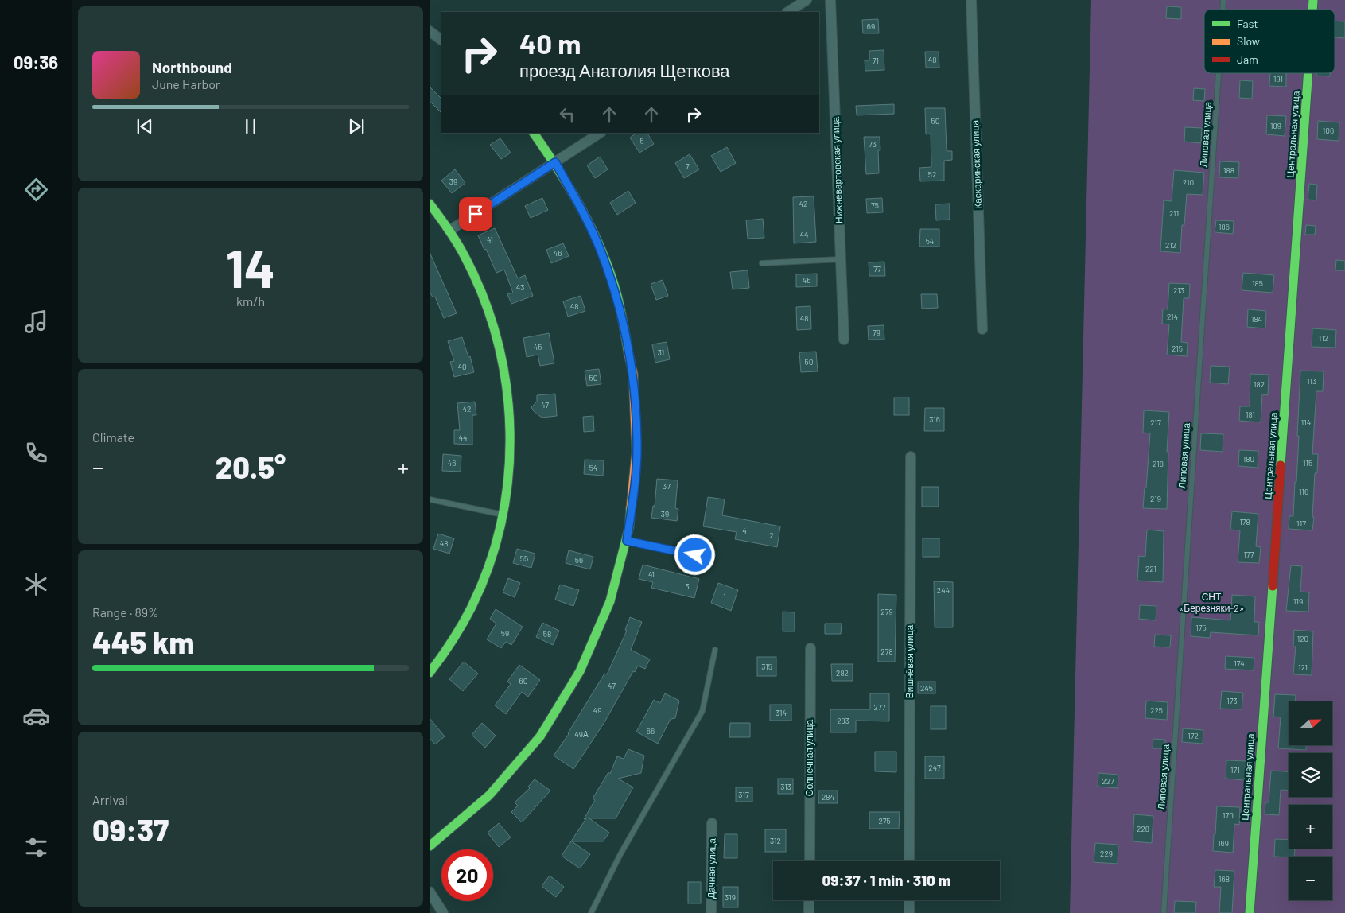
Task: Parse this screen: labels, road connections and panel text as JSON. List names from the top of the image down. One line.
{"streets":{"street":["Центральная улица","Каскаринская улица","Нижневартовская улица","Вишнёвая улица","Солнечная улица","Дачная улица"],"lane":["Липовая улица"]},"parks":["СНТ «Березняки-2»"],"house_numbers":["69","48","71","191","50","189","106","5","73","7","188","52","39","210","42","75","211","186","44","41","54","212","46","77","46","185","43","213","48","214","48","184","79","112","45","215","31","50","40","50","113","182","47","42","181","316","217","114","44","180","46","115","218","54","37","116","219","39","178","117","4","2","48","177","55","56","221","41","3","244","1","119","279","175","59","58","120","278","174","315","121","282","60","47","245","173","277","49","225","314","283","66","49А","172","247","171","227","313","317","284","170","275","228","312","169","229","168","319"],"legend":["Fast","Slow","Jam"],"north":"right","page":{"tabs":"09:36","turn":["40 m","проезд Анатолия Щеткова"],"song":["Northbound","June Harbor"],"tile":[["14","km/h"],"Climate",["Range · 89%","445 km"],["Arrival","09:37"]],"heat":["−","20.5°","+"],"map_buttons":["+","−"],"limit":"20","trip":"09:37 · 1 min · 310 m"}}
